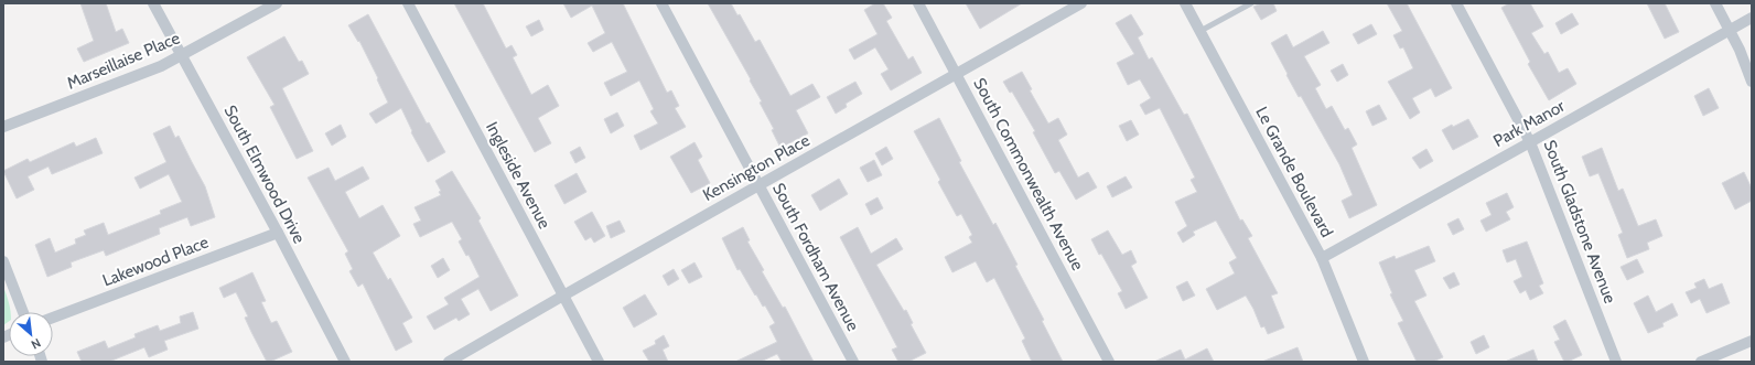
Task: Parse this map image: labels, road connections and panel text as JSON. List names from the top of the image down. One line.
{"streets":{"street":["Marseillaise Place","Park Manor","Kensington Place","Le Grande Boulevard","South Elmwood Drive","South Commonwealth Avenue","Ingleside Avenue","South Gladstone Avenue","South Fordham Avenue","Lakewood Place"]},"crossings":[["Marseillaise Place","South Elmwood Drive"],["Park Manor","Le Grande Boulevard"],["Park Manor","South Gladstone Avenue"],["Kensington Place","South Commonwealth Avenue"],["Kensington Place","Ingleside Avenue"],["Kensington Place","South Fordham Avenue"],["South Elmwood Drive","Lakewood Place"]],"north":"bottom right"}
